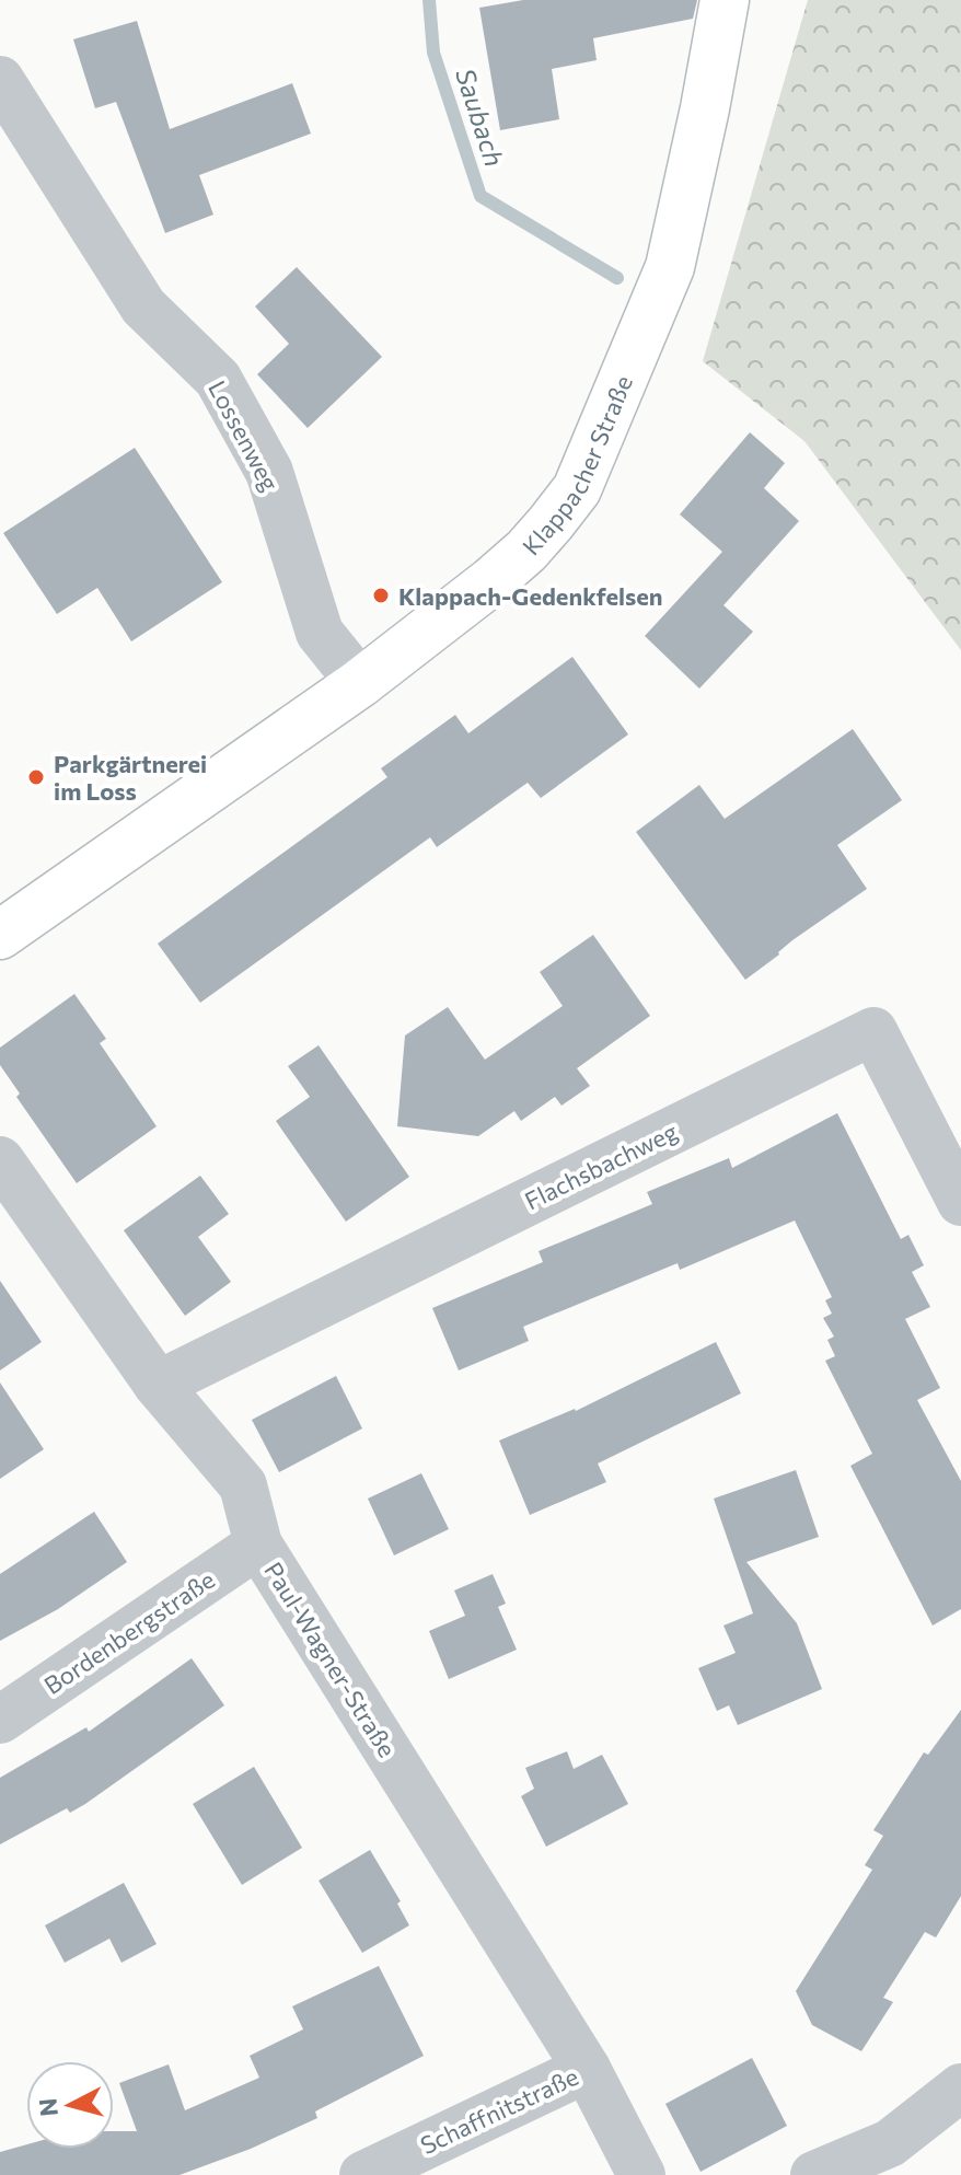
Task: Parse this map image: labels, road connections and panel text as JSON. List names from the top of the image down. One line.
{"streets":{"main road":["Klappacher Straße"],"street":["Lossenweg","Flachsbachweg","Bordenbergstraße","Paul-Wagner-Straße","Schaffnitstraße"]},"crossings":[["Lossenweg","Klappacher Straße"],["Flachsbachweg","Paul-Wagner-Straße"],["Bordenbergstraße","Paul-Wagner-Straße"],["Paul-Wagner-Straße","Schaffnitstraße"]],"water":["Saubach"],"places":["Klappach-Gedenkfelsen","Parkgärtnerei im Loss"],"north":"left"}
